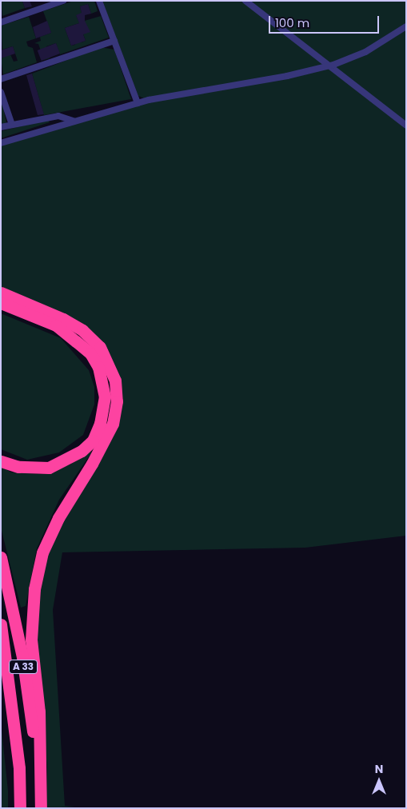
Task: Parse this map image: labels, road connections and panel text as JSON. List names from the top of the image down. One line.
{"streets":{"highway":["A 33"]},"scale_bar":"100 m","north":"top"}
